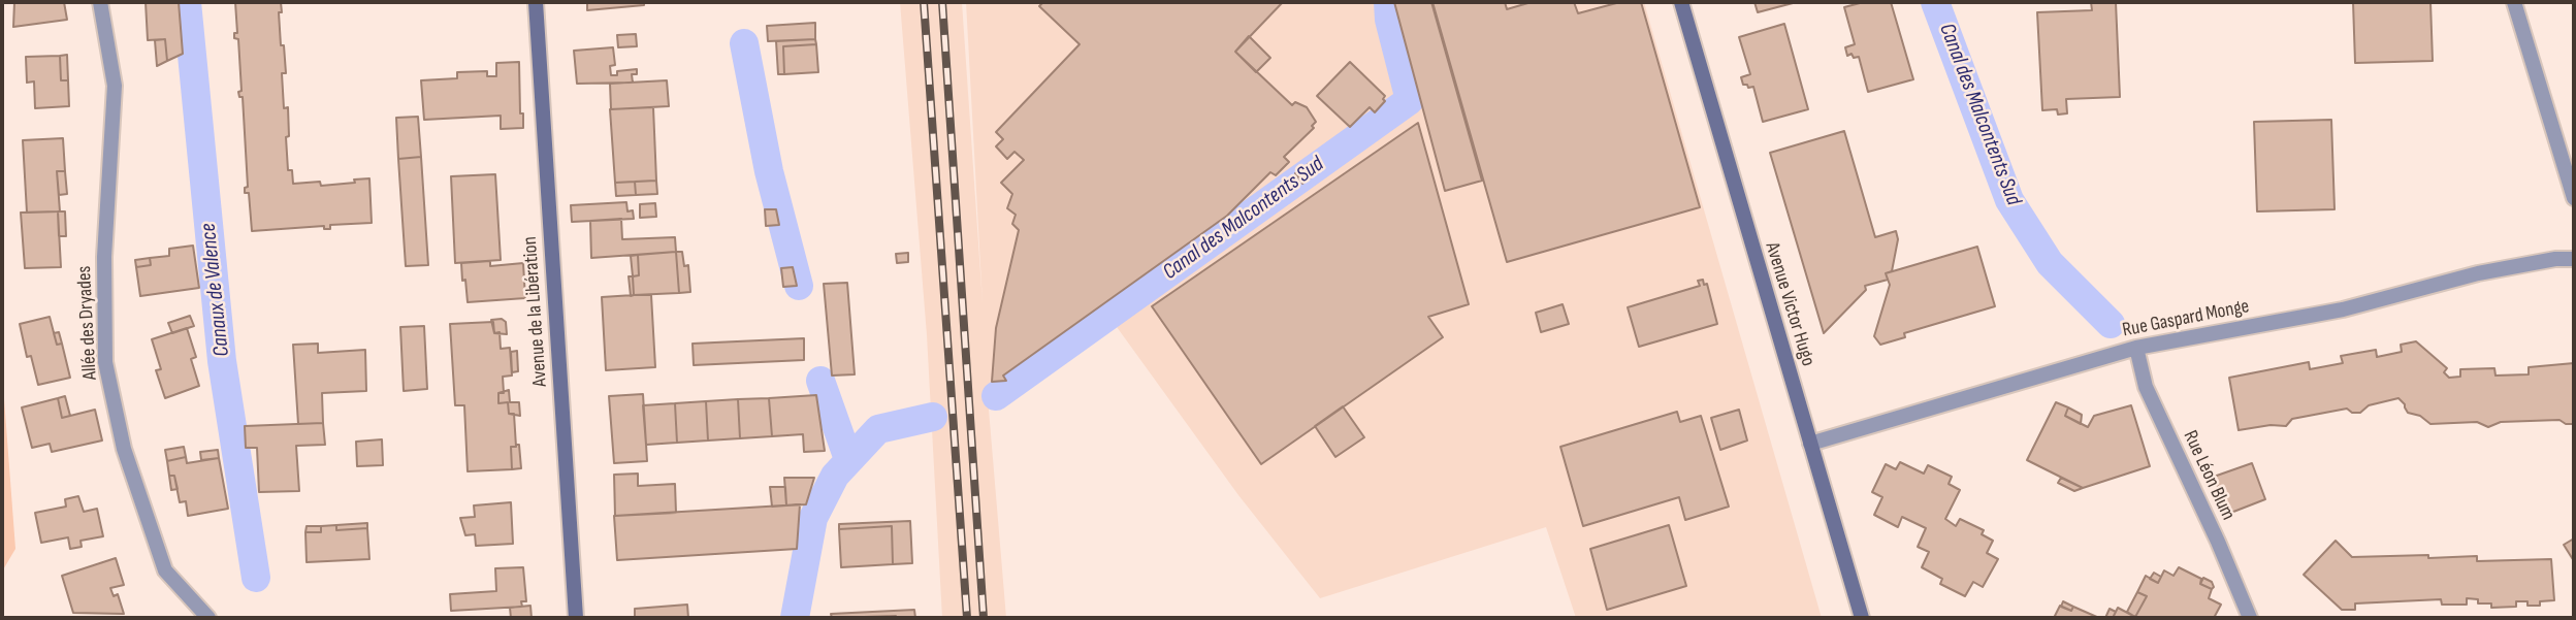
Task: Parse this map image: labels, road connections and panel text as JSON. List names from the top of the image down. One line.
{"streets":{"main road":["Avenue Victor Hugo","Avenue de la Libération"],"street":["Rue Gaspard Monge","Allée des Dryades","Rue Léon Blum"]},"crossings":[["Avenue Victor Hugo","Rue Gaspard Monge"],["Rue Gaspard Monge","Rue Léon Blum"]],"water":["Canal des Malcontents Sud","Canaux de Valence"]}
